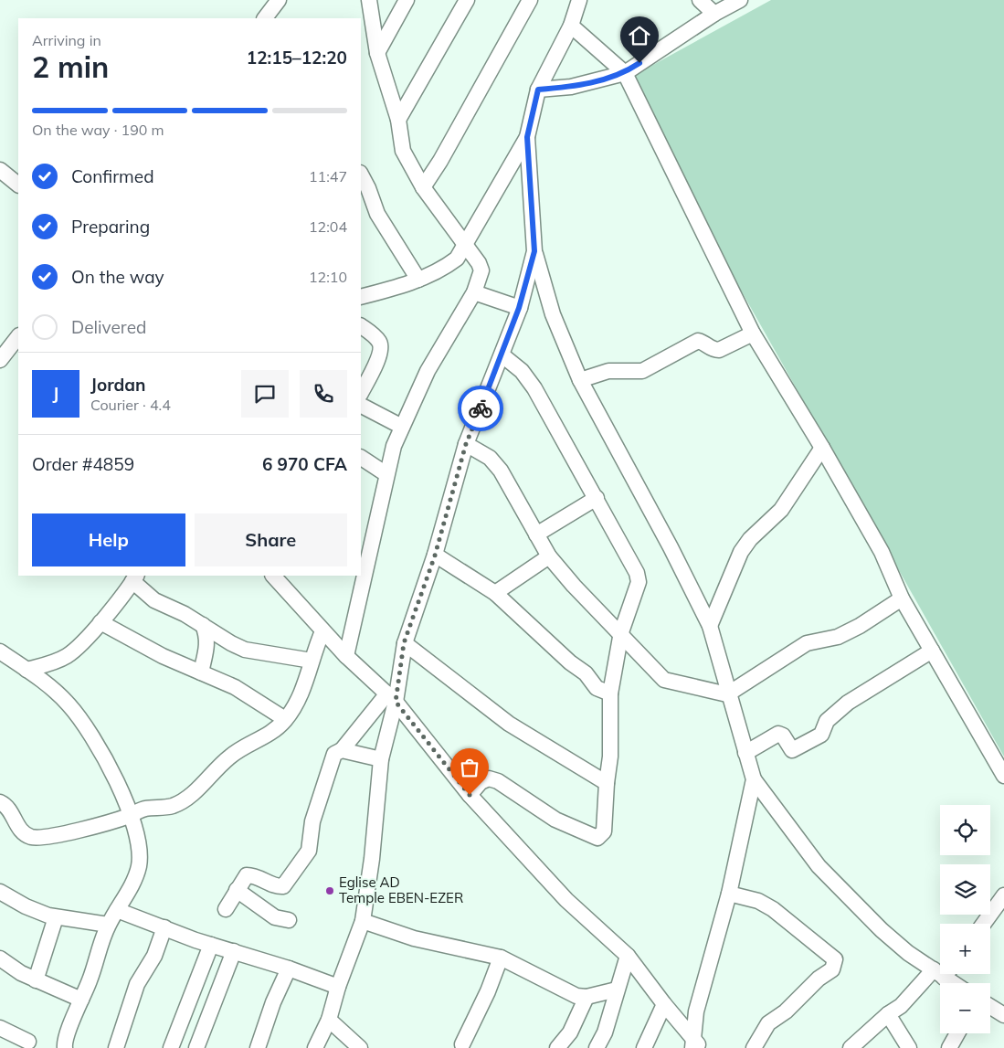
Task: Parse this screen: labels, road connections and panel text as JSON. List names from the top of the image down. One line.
{"places":["Eglise AD Temple EBEN-EZER"],"page":{"heading":["2 min","Arriving in","12:15–12:20"],"panel":["Jordan","Courier · 4.4","Order #4859","6 970 CFA"],"bar":"On the way · 190 m","list":[["Confirmed","11:47"],["Preparing","12:04"],["On the way","12:10"],"Delivered"],"round":"J","buttons":["Help","Share"],"map_buttons":["+","−"]}}
